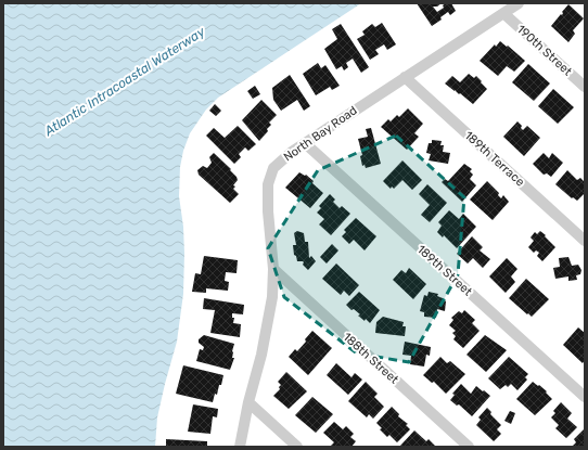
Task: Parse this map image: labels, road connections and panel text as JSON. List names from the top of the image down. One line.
{"streets":{"street":["190th Street","North Bay Road","189th Terrace","189th Street","188th Street"]},"crossings":[["190th Street","North Bay Road"],["North Bay Road","189th Terrace"],["North Bay Road","189th Street"],["North Bay Road","188th Street"]],"water":["Atlantic Intracoastal Waterway"]}
